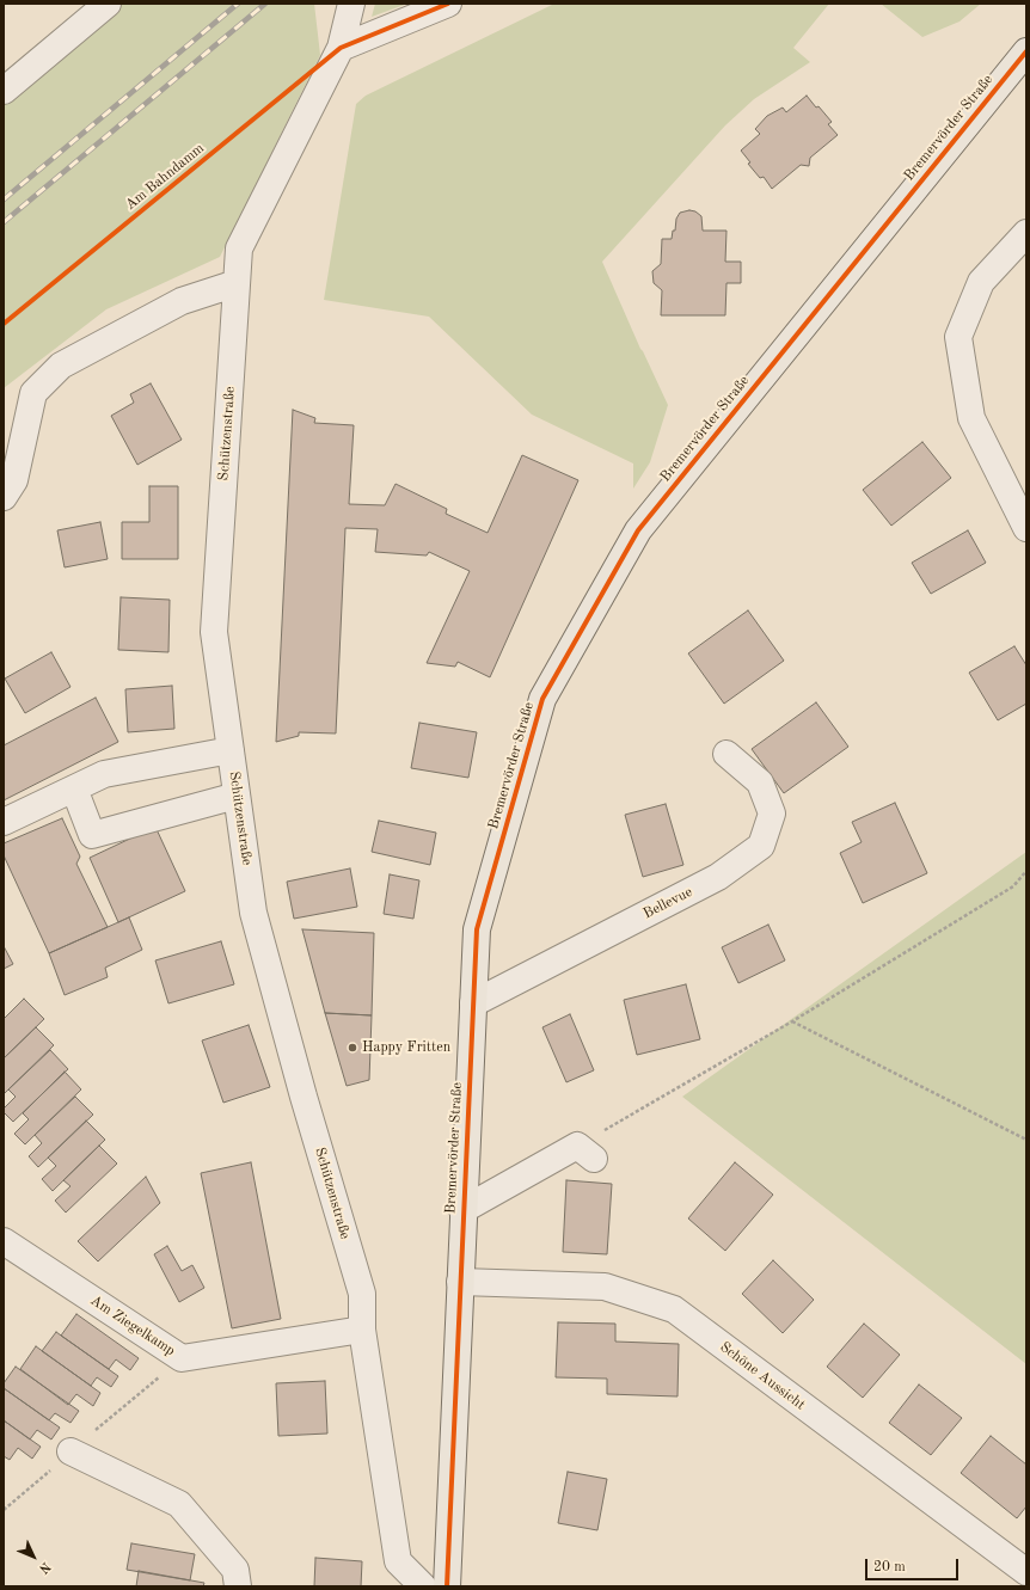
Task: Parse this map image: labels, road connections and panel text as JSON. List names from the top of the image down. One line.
{"streets":{"main road":["Bremervörder Straße"],"street":["Schützenstraße","Bellevue","Am Ziegelkamp","Schöne Aussicht"],"cycle path":["Am Bahndamm"]},"crossings":[["Bremervörder Straße","Bellevue"],["Bremervörder Straße","Schöne Aussicht"],["Schützenstraße","Am Ziegelkamp"]],"places":["Happy Fritten"],"scale_bar":"20 m","north":"bottom right"}
